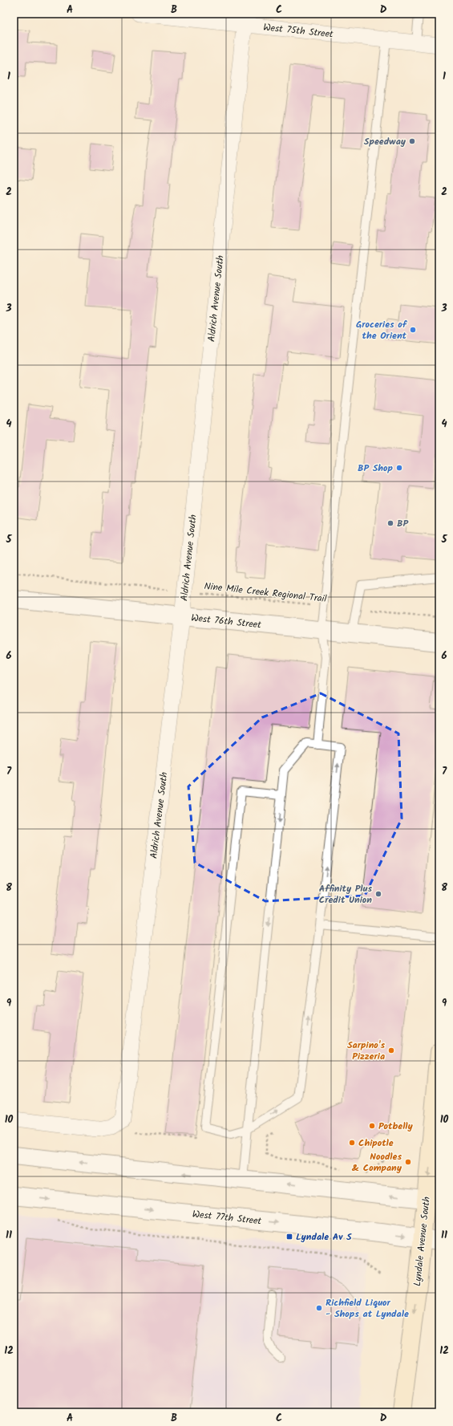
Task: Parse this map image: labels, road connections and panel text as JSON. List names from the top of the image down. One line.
{"streets":{"main road":["Lyndale Avenue South"],"street":["West 75th Street","Aldrich Avenue South","West 76th Street","West 77th Street"],"path":["Nine Mile Creek Regional Trail"]},"crossings":[["West 75th Street","Aldrich Avenue South"],["Aldrich Avenue South","Nine Mile Creek Regional Trail"],["Aldrich Avenue South","West 76th Street"],["West 77th Street","Lyndale Avenue South"]],"one_way":["Lyndale Avenue South"],"places":{"other":["Speedway","Groceries of the Orient","BP Shop","BP","Affinity Plus Credit Union","Sarpino's Pizzeria","Potbelly","Chipotle","Noodles & Company","Richfield Liquor - Shops at Lyndale"],"transit":["Lyndale Av S"]},"grid":{"columns":["A","B","C","D"],"rows":["1","2","3","4","5","6","7","8","9","10","11","12"]}}
